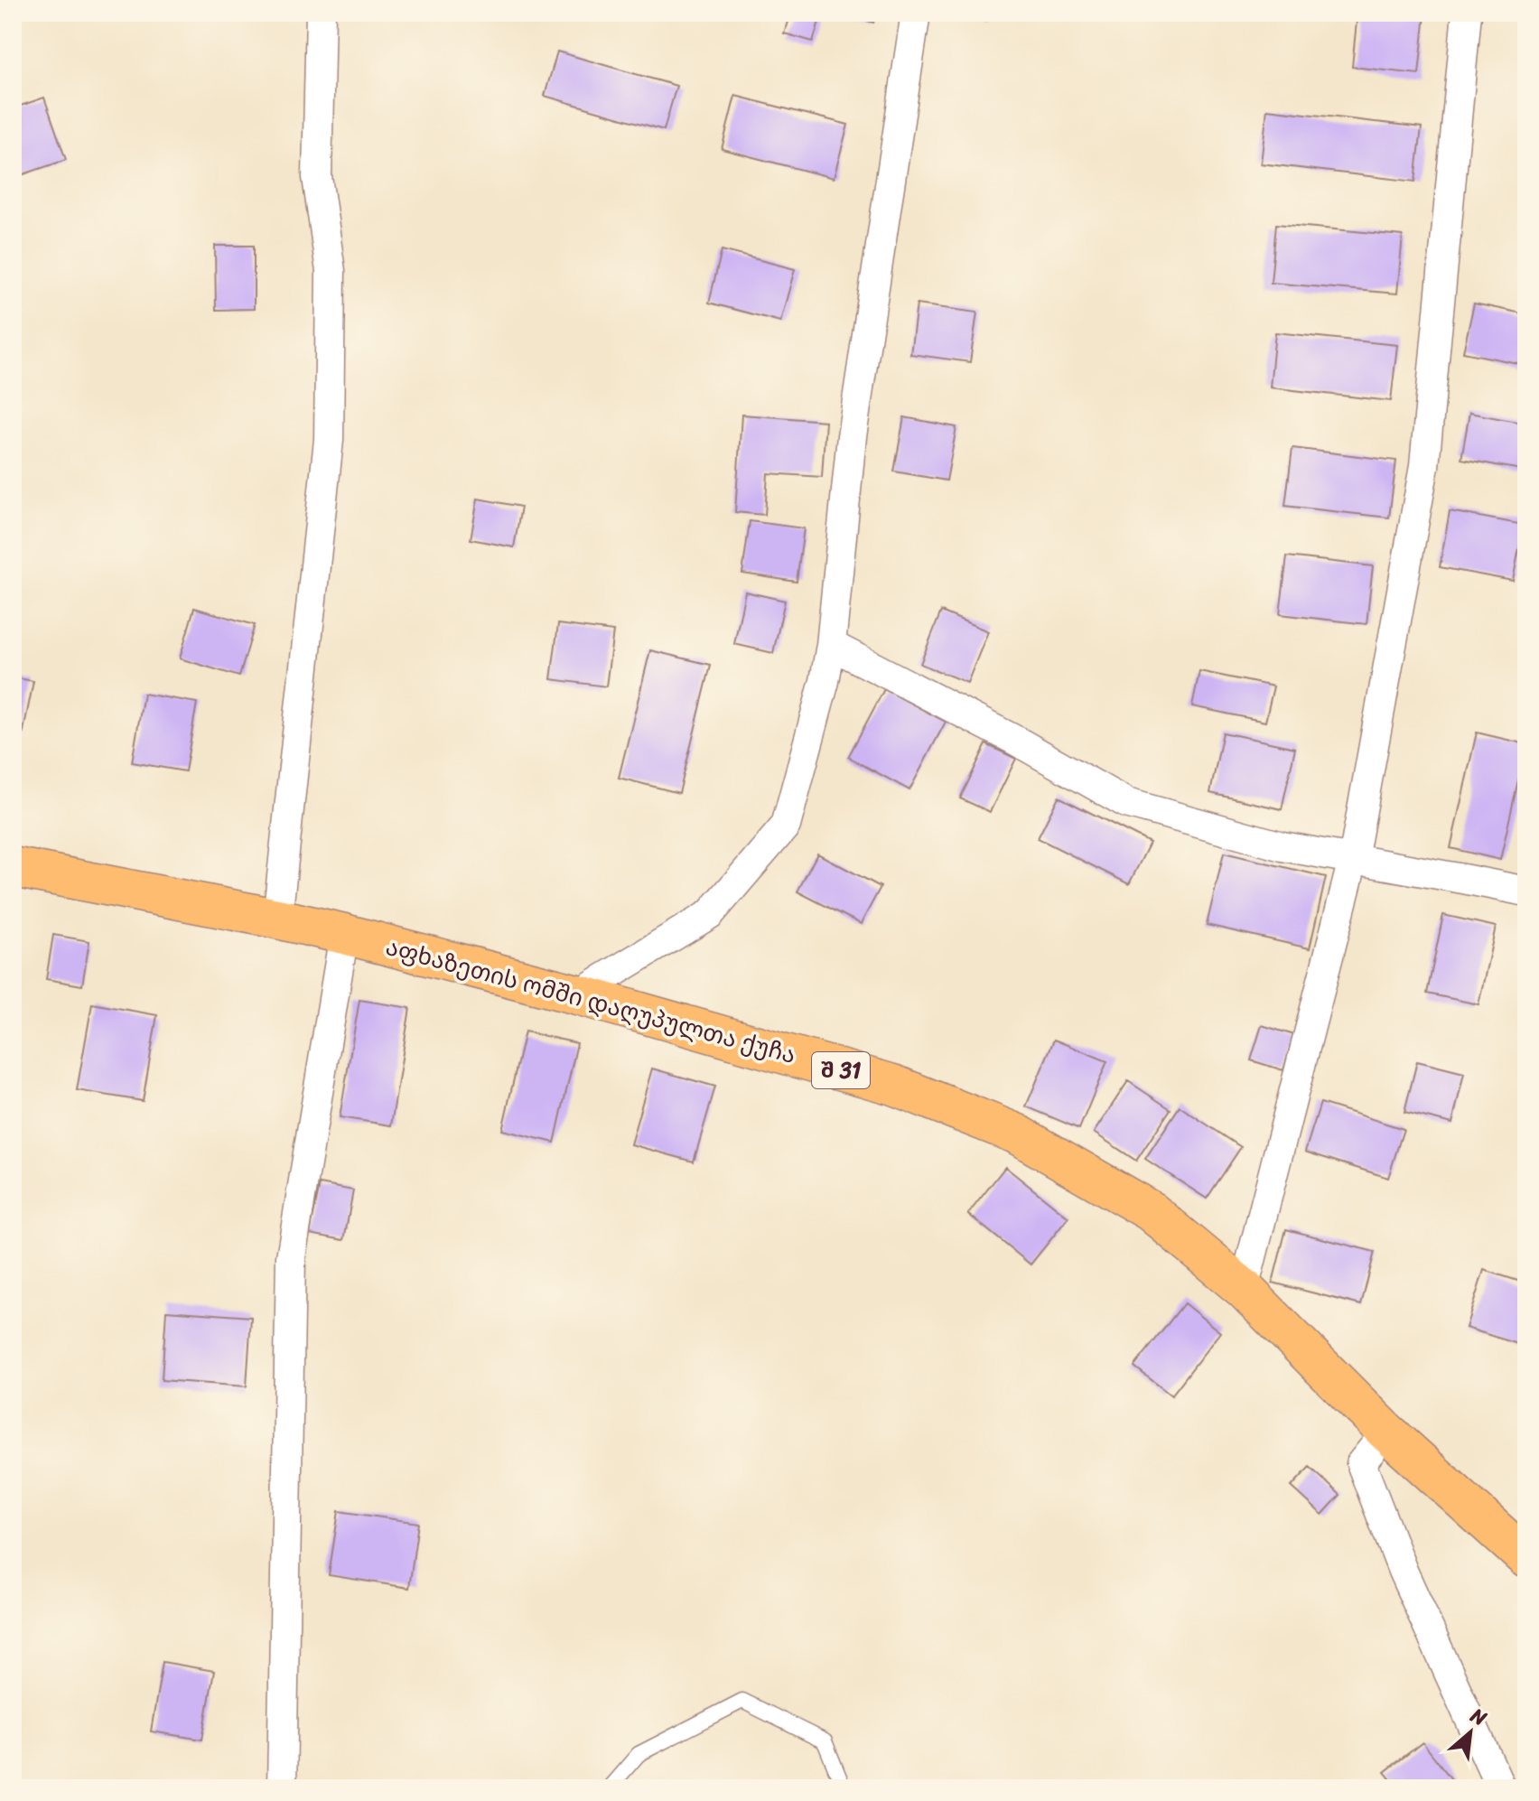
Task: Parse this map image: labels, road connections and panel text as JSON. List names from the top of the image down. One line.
{"streets":{"main road":["აფხაზეთის ომში დაღუპულთა ქუჩა","შ 31"]},"north":"top right"}
